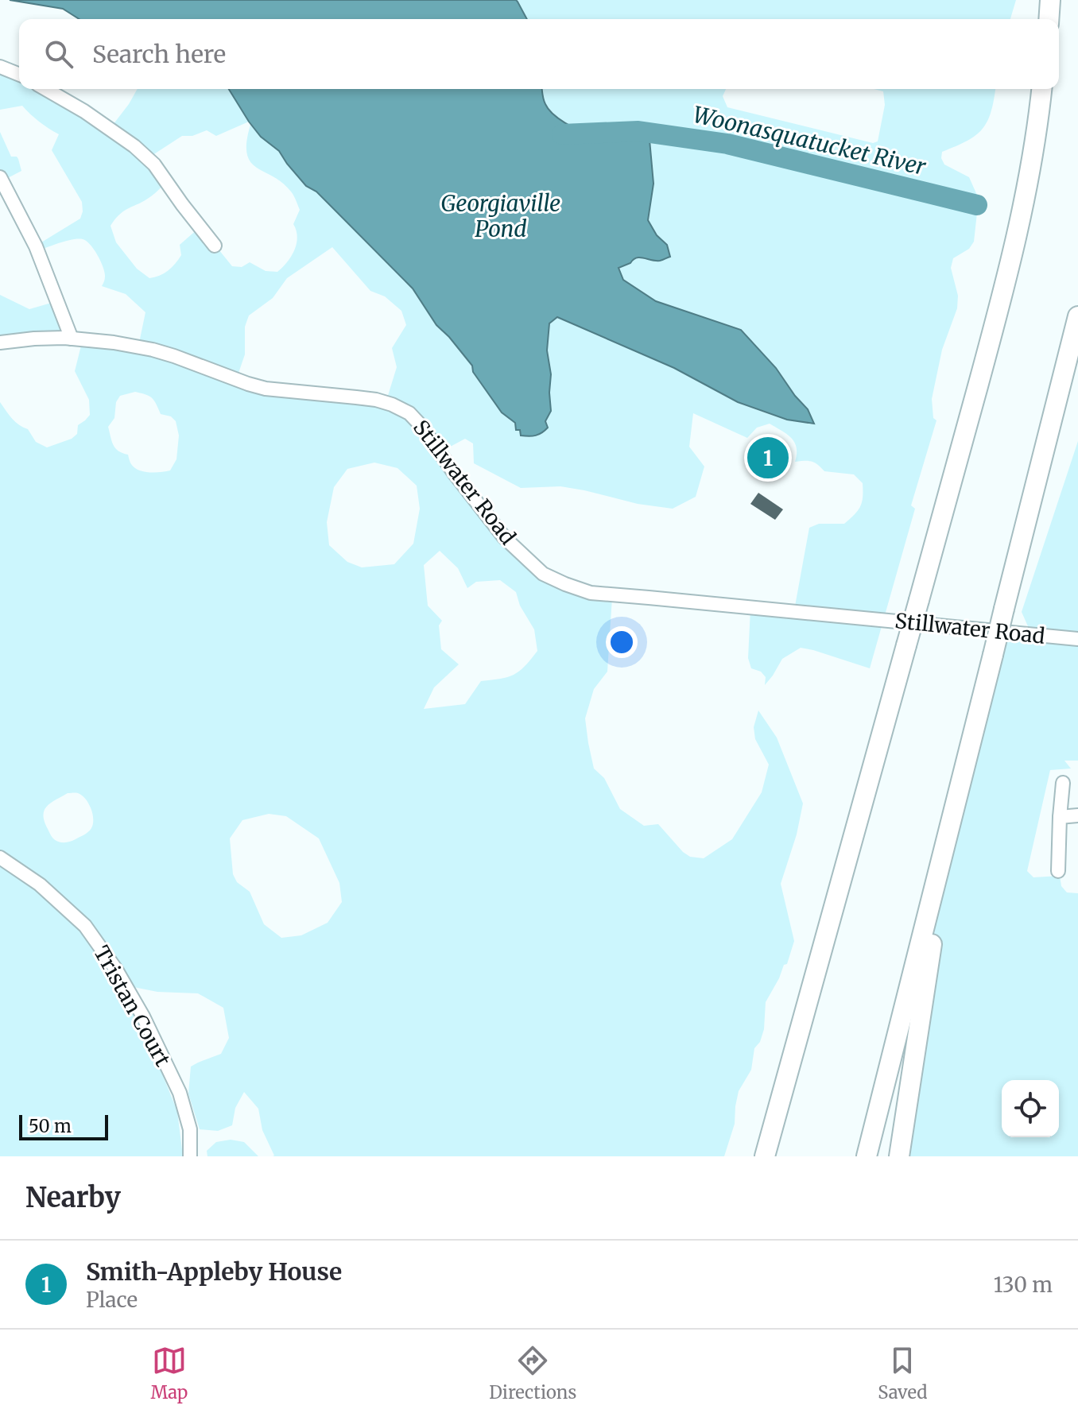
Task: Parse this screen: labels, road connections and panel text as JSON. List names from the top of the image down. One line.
{"streets":{"street":["Stillwater Road","Tristan Court"]},"water":["Woonasquatucket River","Georgiaville Pond"],"scale_bar":"50 m","page":{"search":"Search here","pins":"1","scale":"50 m","heading":"Nearby","list":[{"mark":"1","name":"Smith-Appleby House","note":"Place","value":"130 m"}],"nav":["Map","Directions","Saved"]}}
